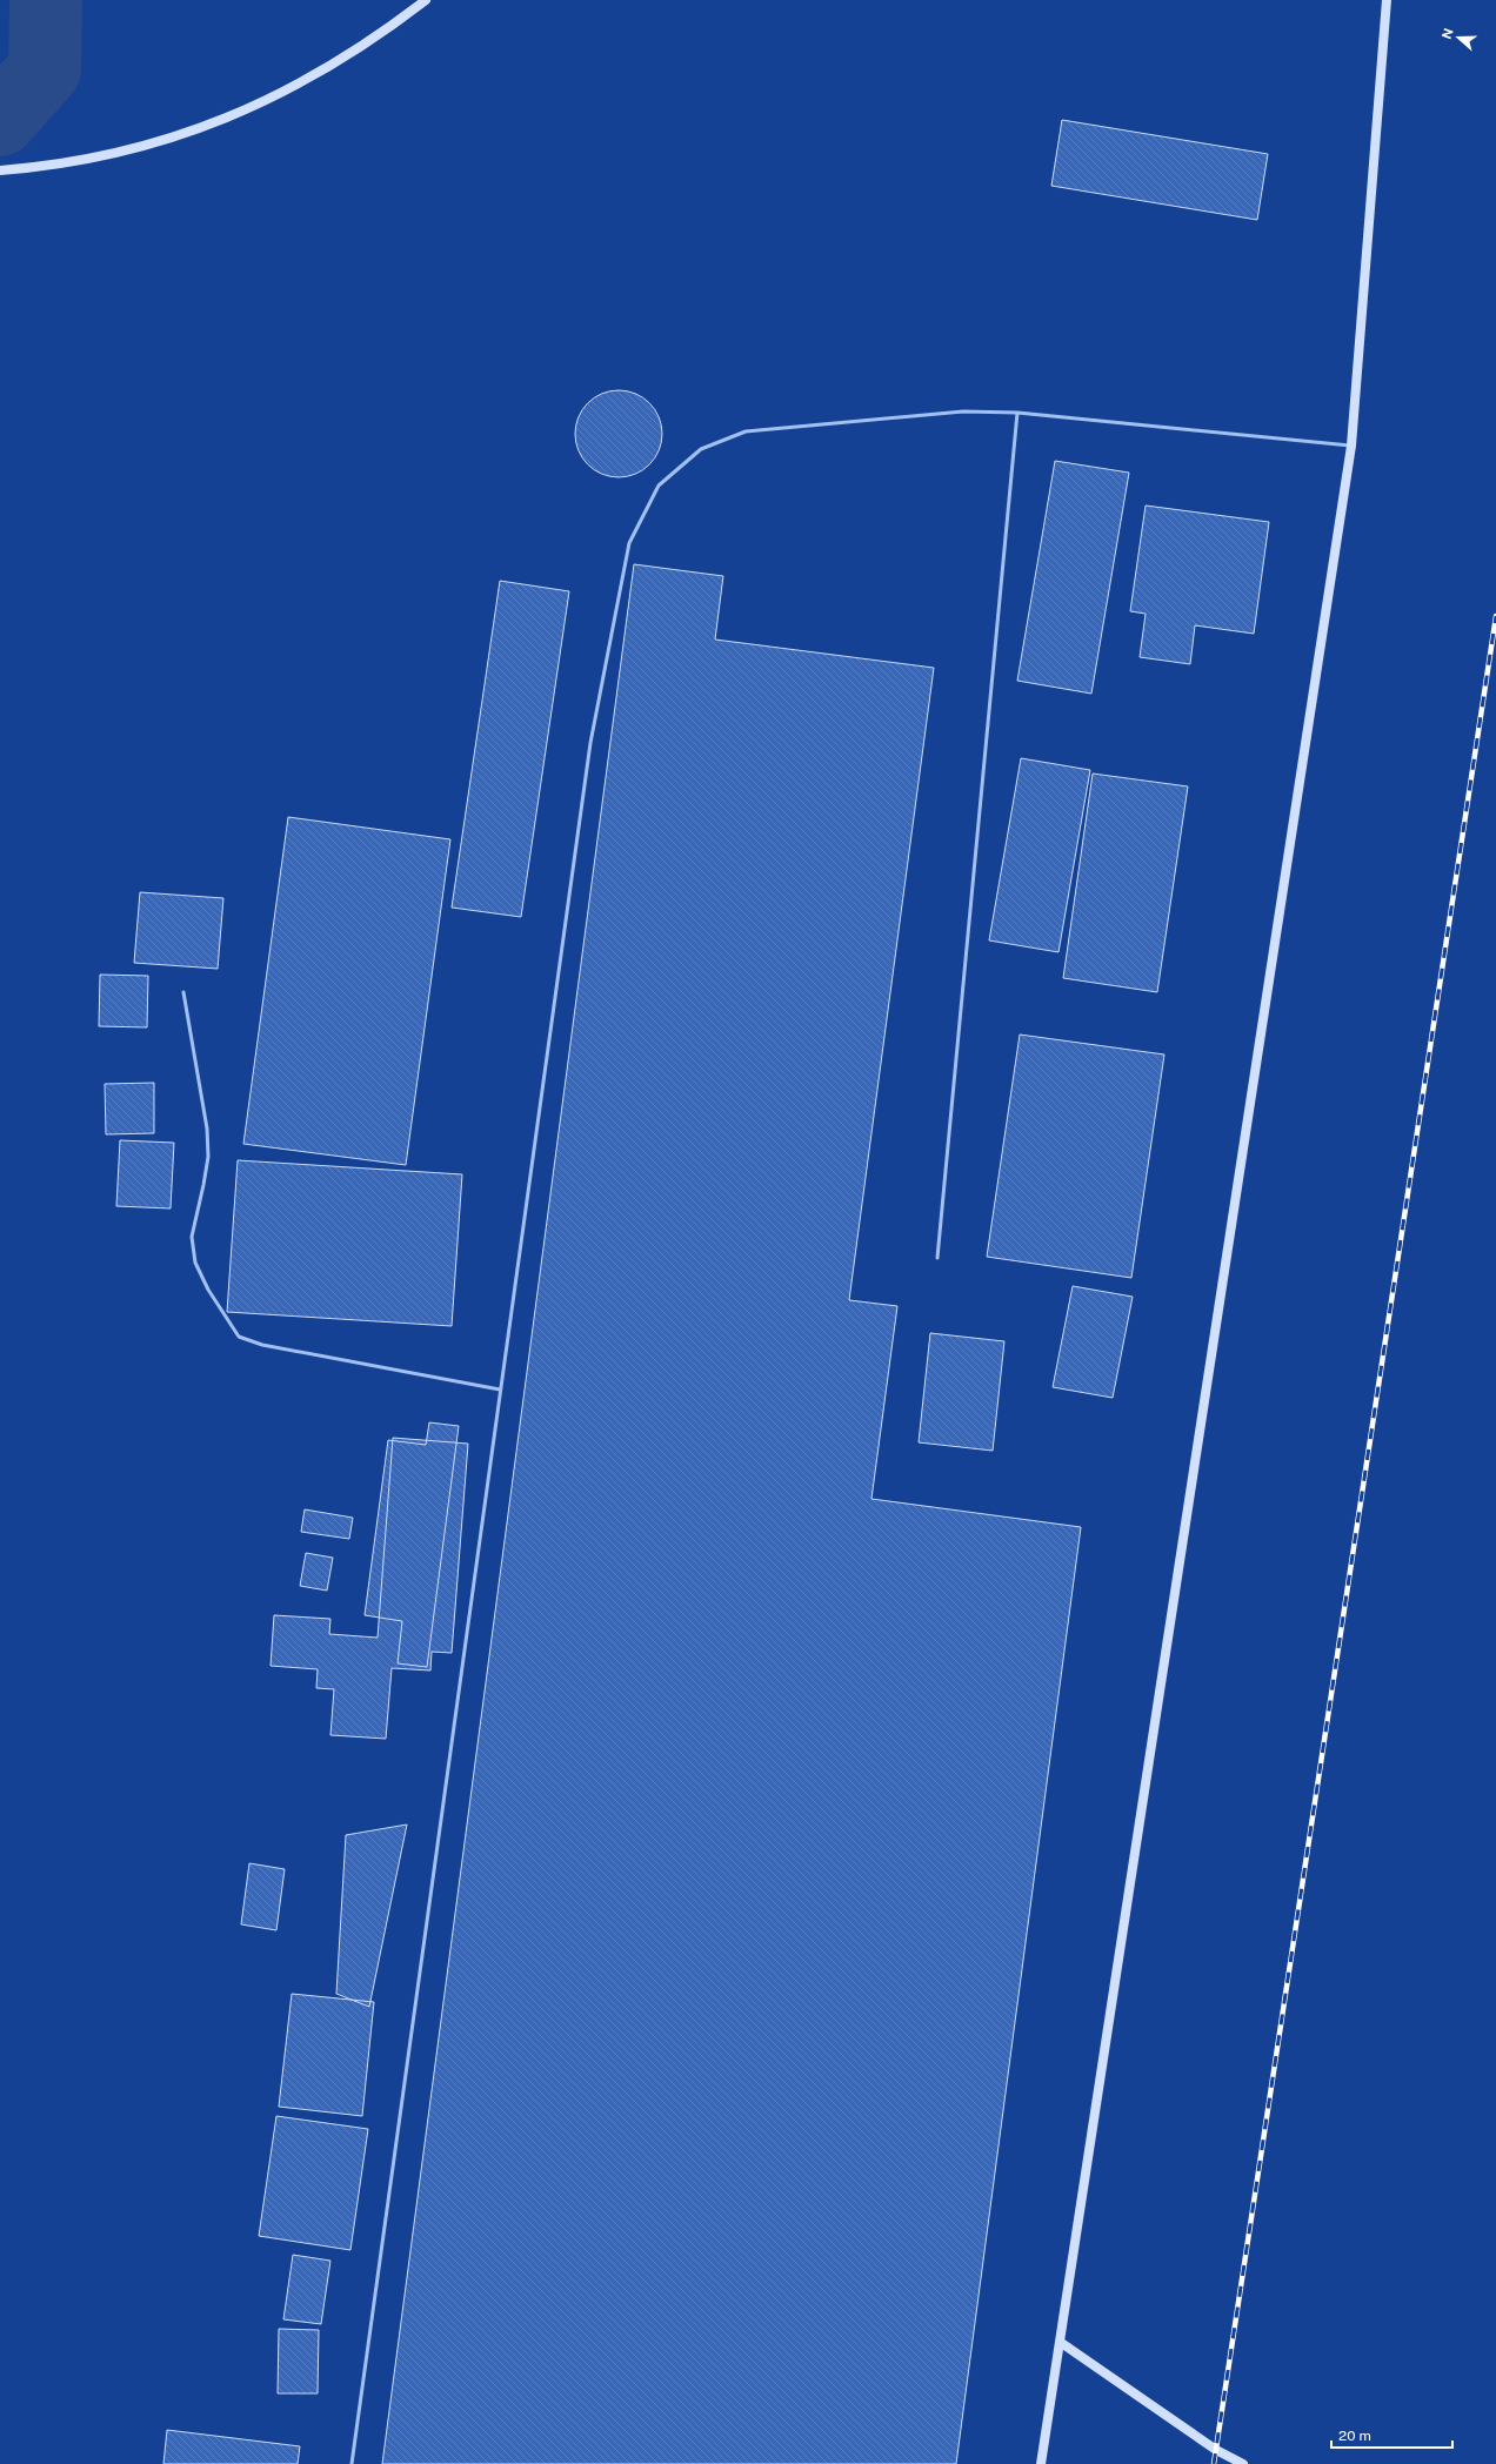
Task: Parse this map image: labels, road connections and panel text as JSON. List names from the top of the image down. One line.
{"scale_bar":"20 m","north":"left"}
